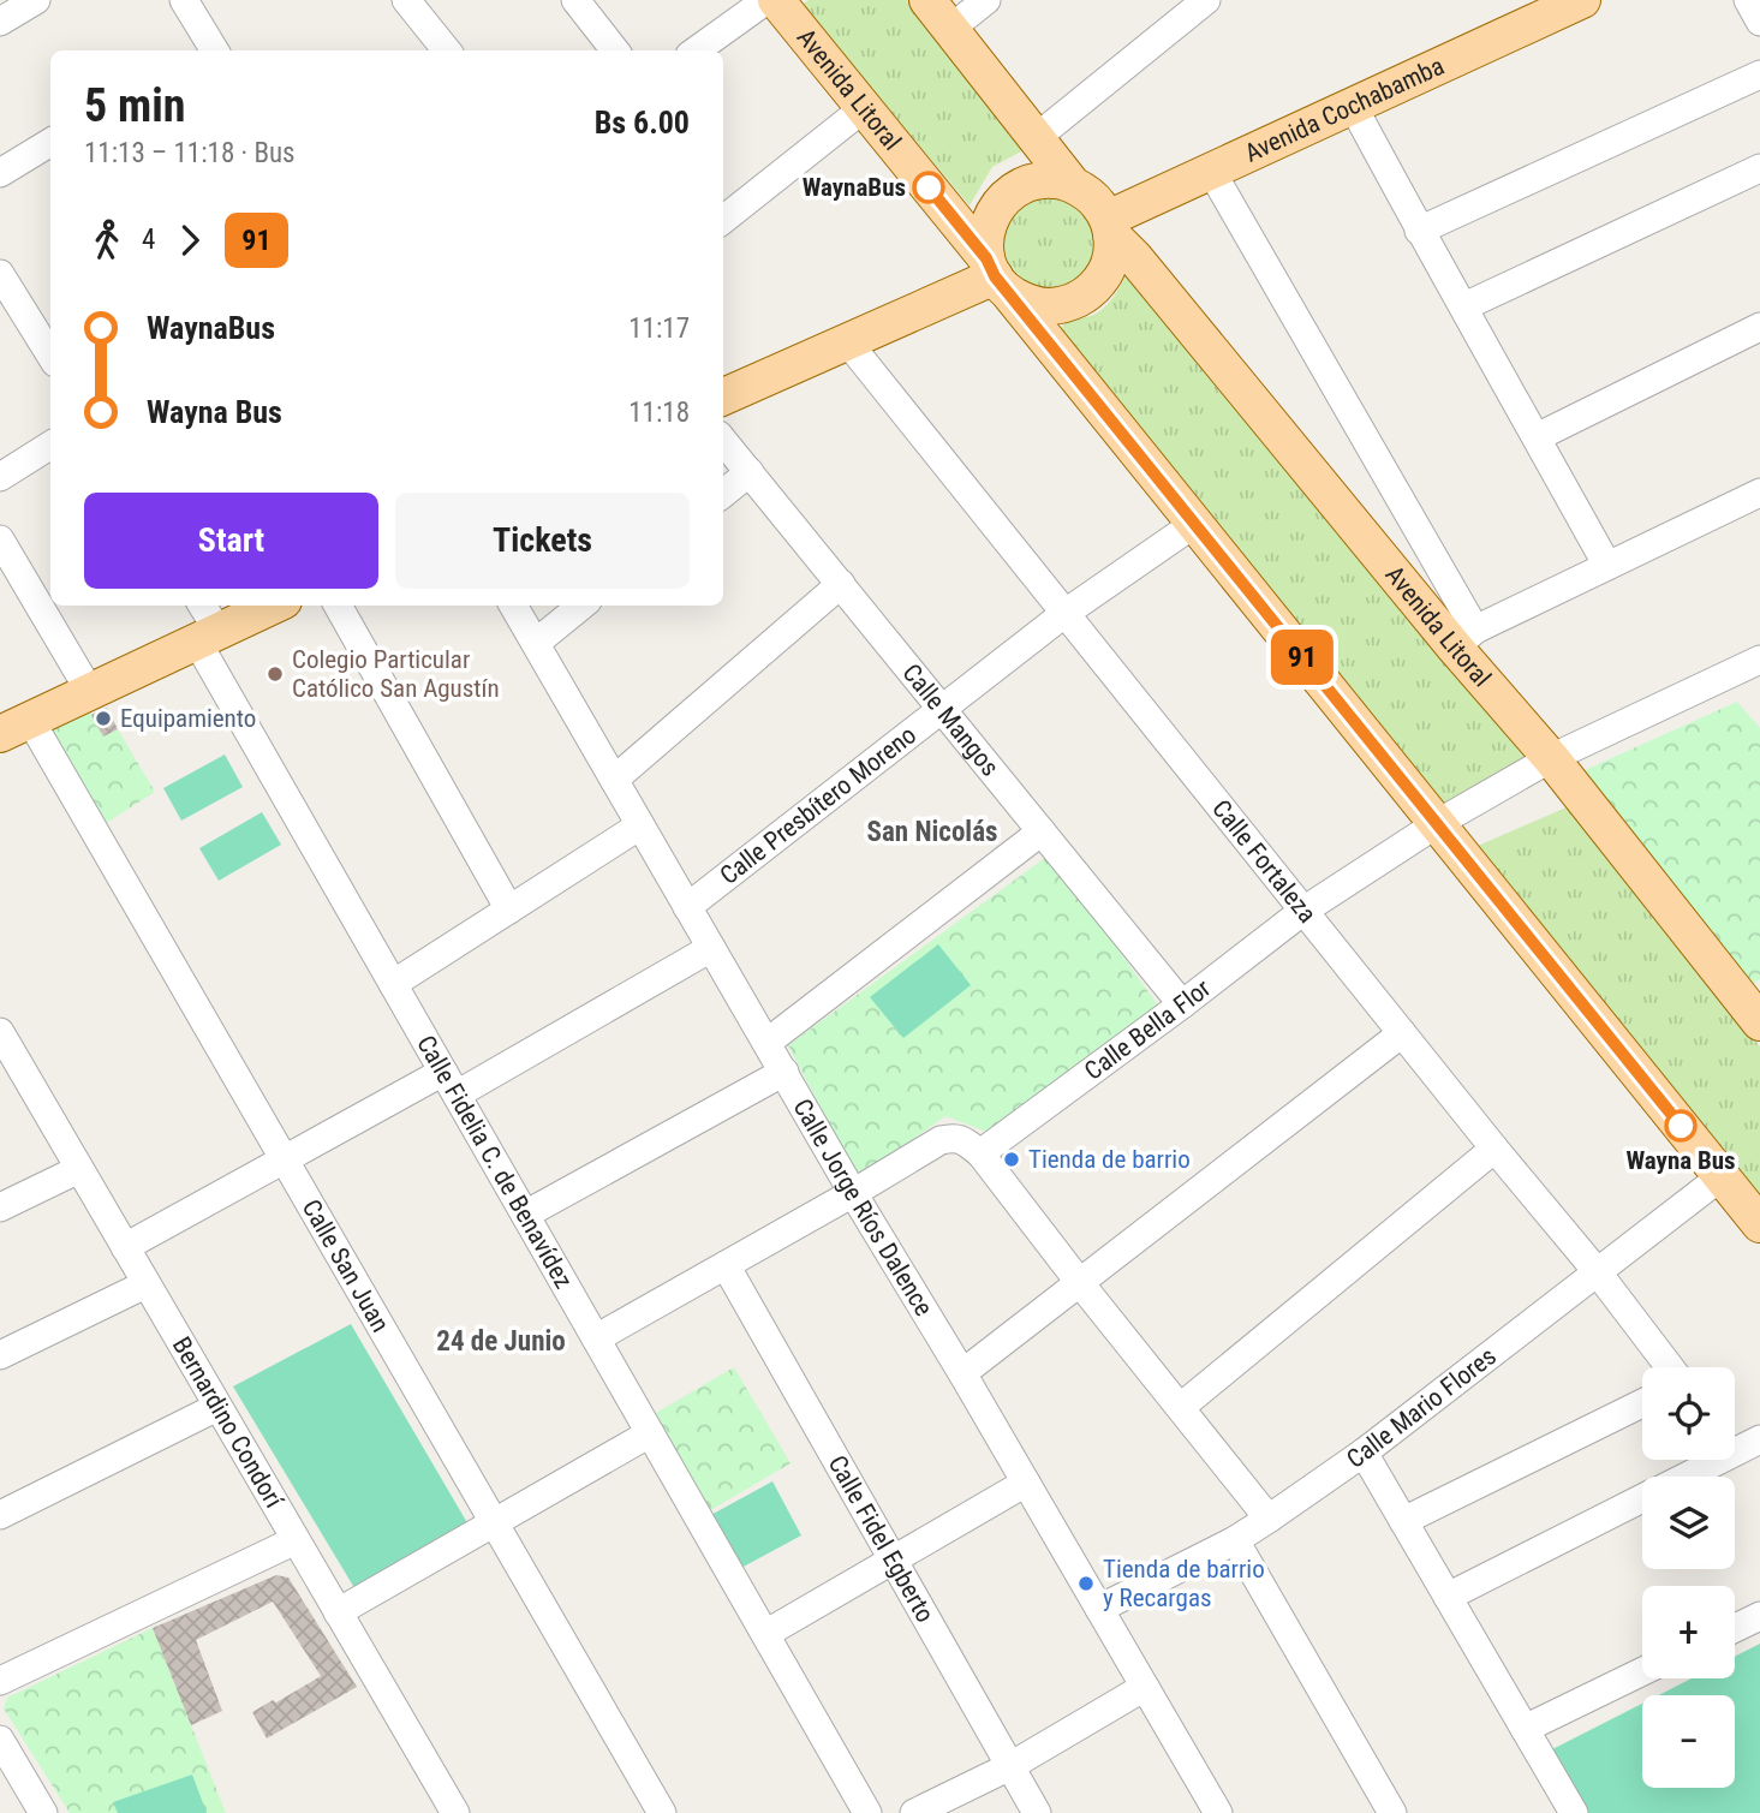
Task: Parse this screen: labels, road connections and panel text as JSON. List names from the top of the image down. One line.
{"streets":{"main road":["Avenida Litoral","Avenida Cochabamba"],"street":["Calle Mangos","Calle Presbítero Moreno","Calle Fortaleza","Calle Bella Flor","Calle Fidelia C. de Benavídez","Calle Jorge Ríos Dalence","Calle San Juan","Calle Mario Flores","Bernardino Condorí","Calle Fidel Egberto"]},"crossings":[["Avenida Litoral","Avenida Cochabamba"],["Avenida Litoral","Calle Presbítero Moreno"],["Avenida Litoral","Calle Bella Flor"],["Avenida Litoral","Calle Mario Flores"],["Calle Mangos","Calle Presbítero Moreno"],["Calle Mangos","Calle Bella Flor"],["Calle Presbítero Moreno","Calle Fortaleza"],["Calle Presbítero Moreno","Calle Jorge Ríos Dalence"],["Calle Fortaleza","Calle Bella Flor"],["Calle Fortaleza","Calle Mario Flores"],["Calle Jorge Ríos Dalence","Calle Mario Flores"]],"districts":["San Nicolás","24 de Junio"],"places":["WaynaBus","Colegio Particular Católico San Agustín","Equipamiento","Wayna Bus","Tienda de barrio","Tienda de barrio y Recargas"],"lines":["bus line 91"],"page":{"on_map":"91","heading":["5 min","11:13 – 11:18 · Bus","Bs 6.00"],"legs":["4","91"],"list":[{"name":"WaynaBus","value":"11:17"},{"name":"Wayna Bus","value":"11:18"}],"buttons":["Start","Tickets"],"map_buttons":["+","−"]}}
